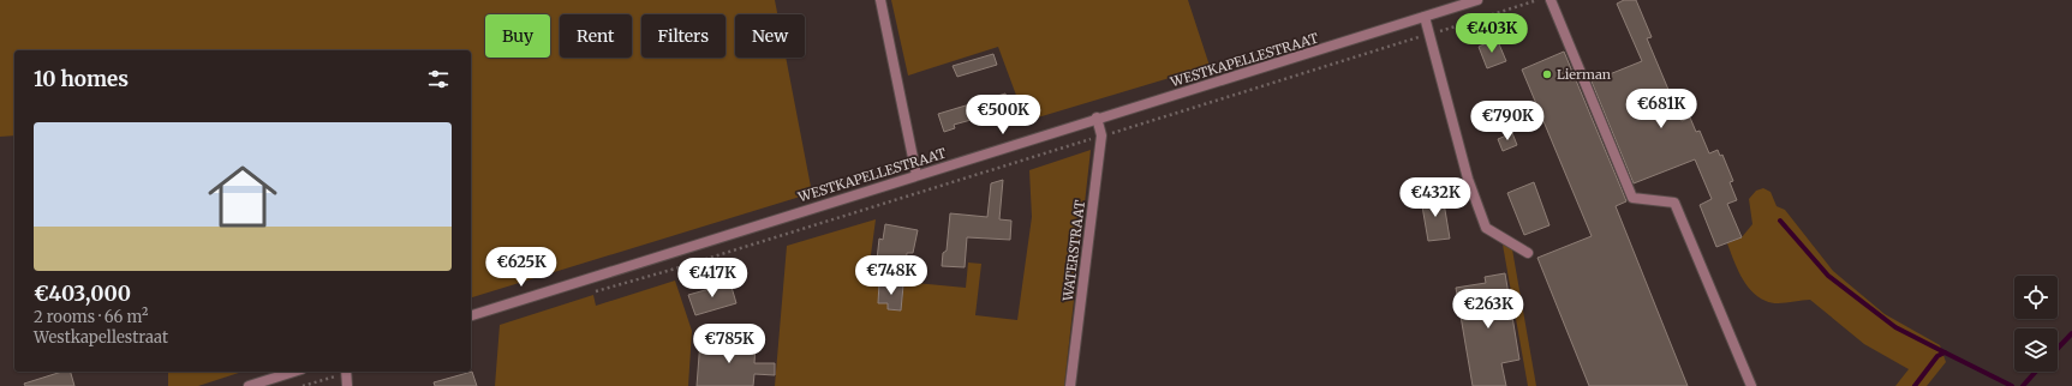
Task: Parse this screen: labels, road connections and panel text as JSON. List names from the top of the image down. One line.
{"streets":{"street":["WESTKAPELLESTRAAT","WATERSTRAAT"]},"crossings":[["WESTKAPELLESTRAAT","WATERSTRAAT"]],"places":["Lierman"],"page":{"price":["€403K","€681K","€500K","€790K","€432K","€625K","€748K","€417K","€263K","€785K"],"chip":["Buy","Rent","Filters","New"],"heading":"10 homes","list":[{"name":"€403,000","note":"2 rooms · 66 m² · Westkapellestraat"}]}}
